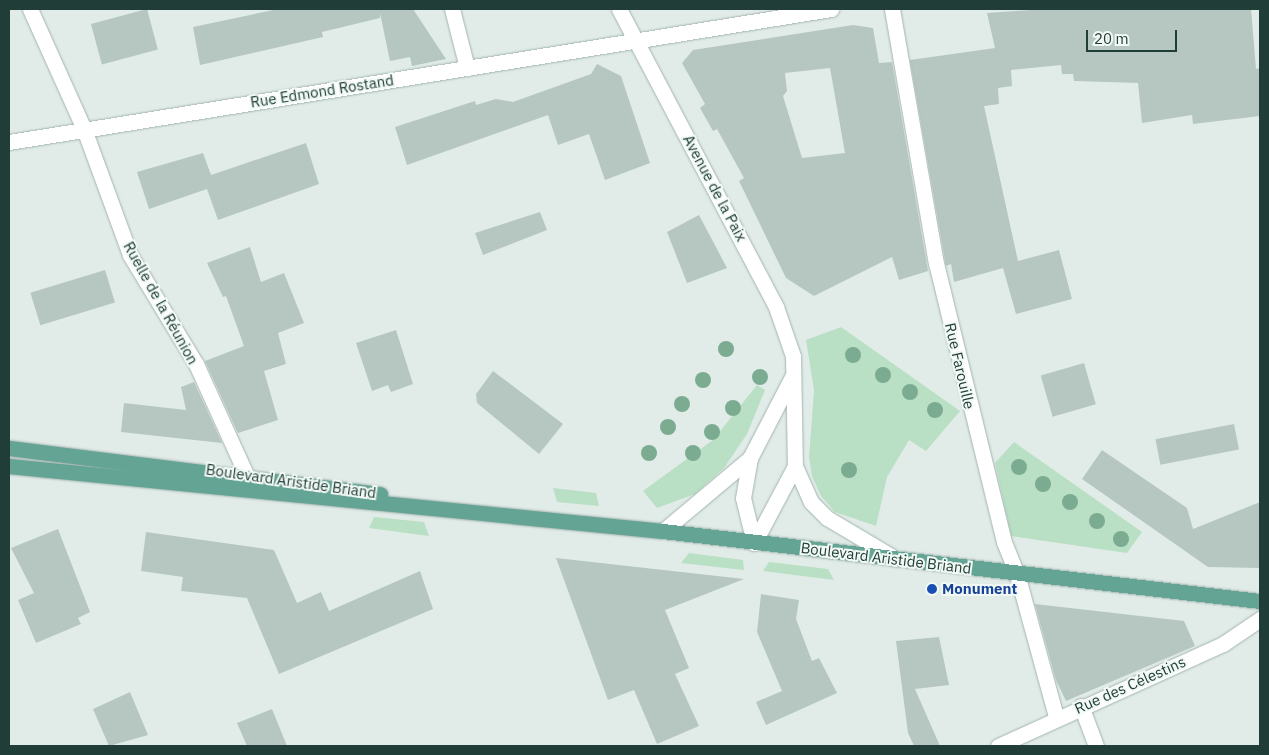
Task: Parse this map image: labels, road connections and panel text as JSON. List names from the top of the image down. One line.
{"streets":{"main road":["Boulevard Aristide Briand"],"street":["Rue Edmond Rostand","Avenue de la Paix","Ruelle de la Réunion","Rue Farouille","Rue des Célestins"]},"crossings":[["Rue Edmond Rostand","Avenue de la Paix"],["Rue Edmond Rostand","Ruelle de la Réunion"],["Avenue de la Paix","Boulevard Aristide Briand"],["Ruelle de la Réunion","Boulevard Aristide Briand"],["Rue Farouille","Boulevard Aristide Briand"],["Rue Farouille","Rue des Célestins"]],"places":["Monument"],"scale_bar":"20 m"}
